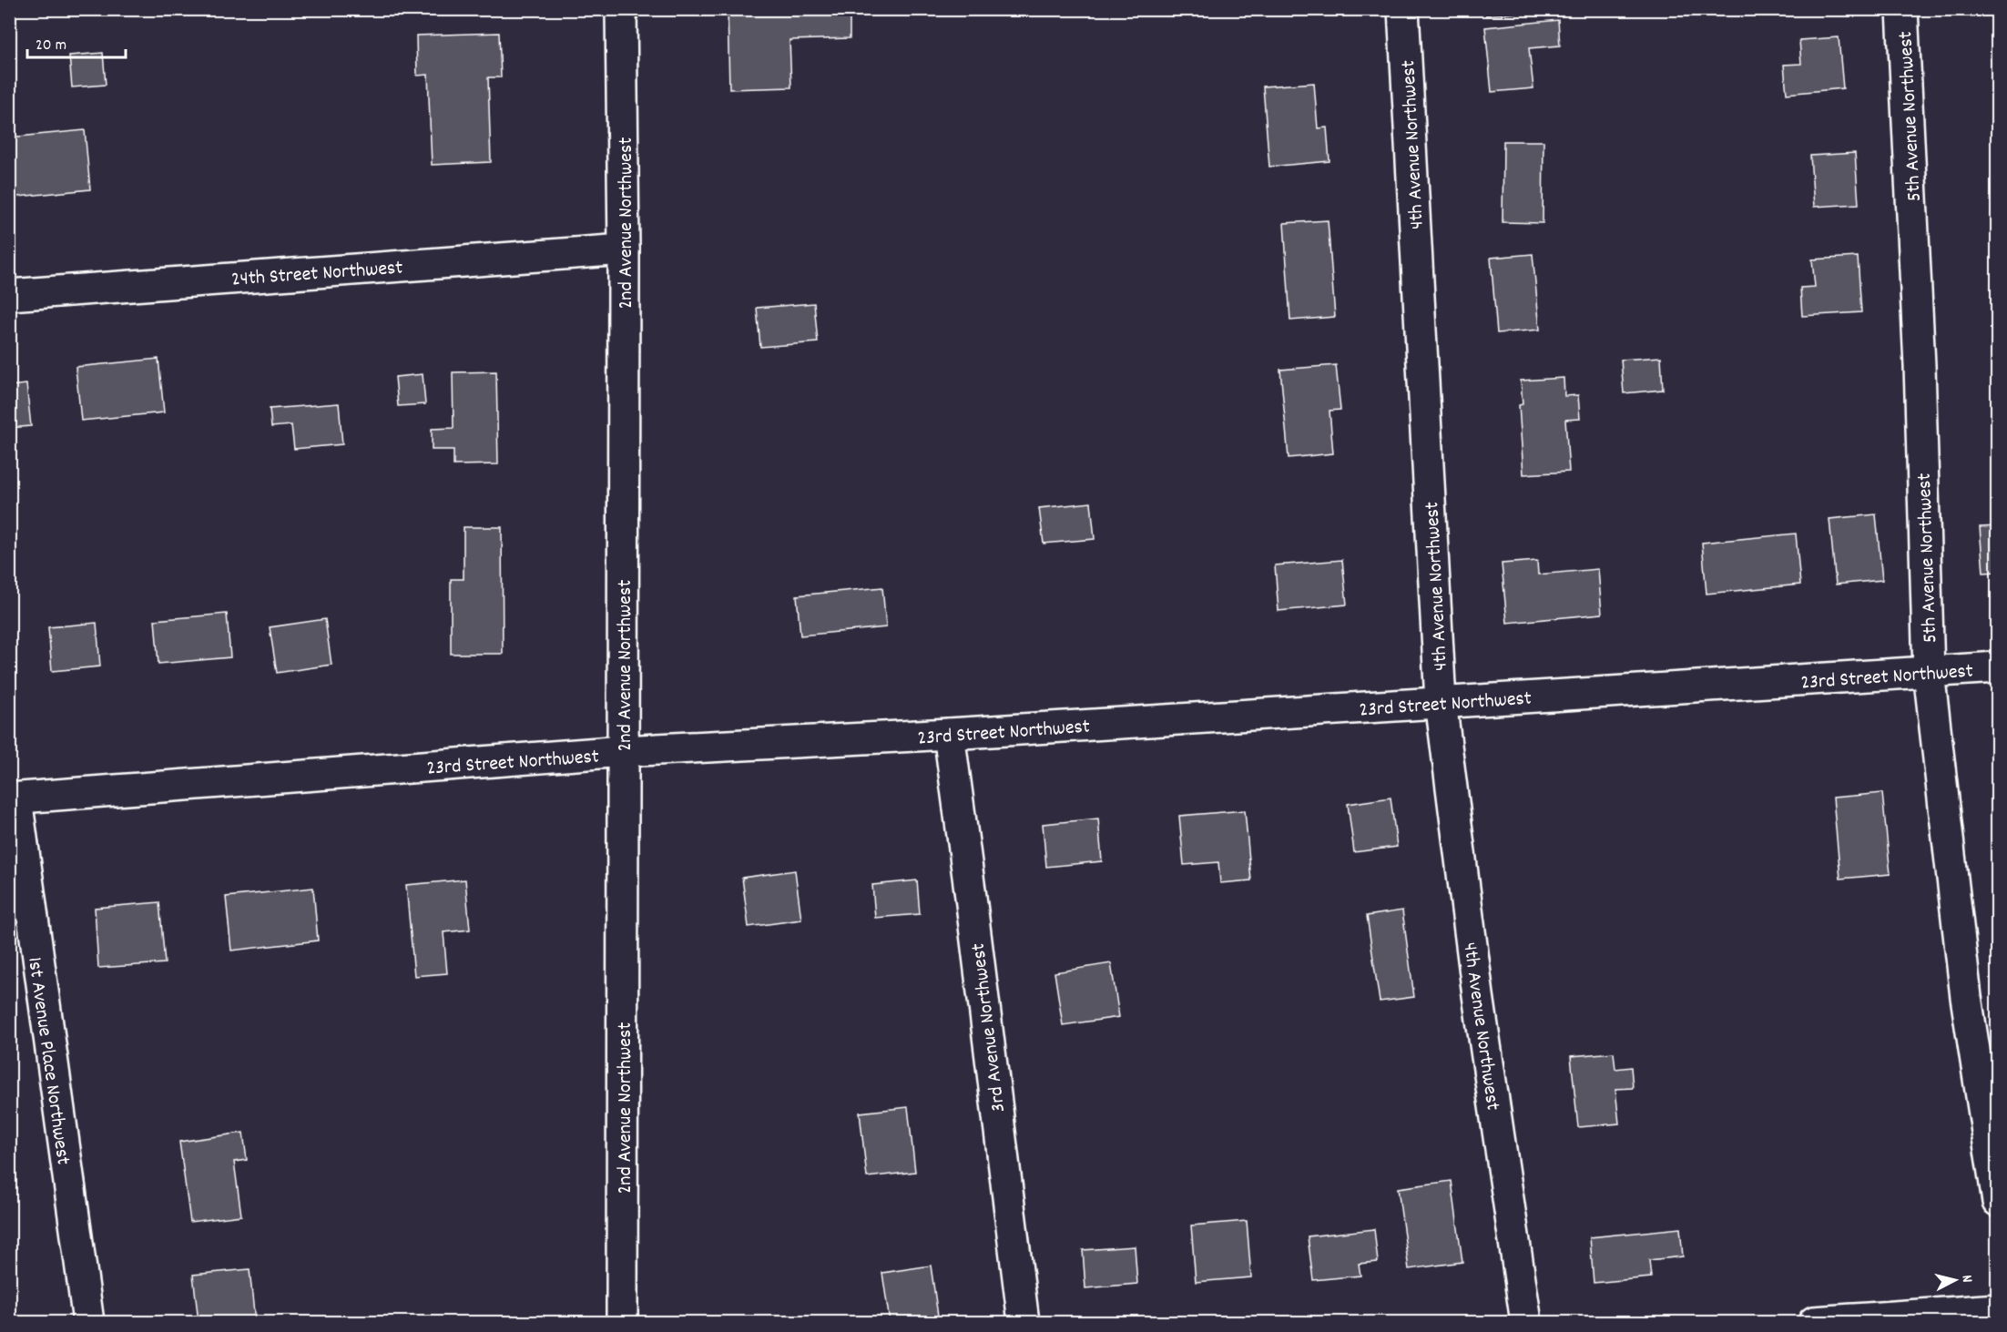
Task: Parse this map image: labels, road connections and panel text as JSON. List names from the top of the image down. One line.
{"streets":{"street":["5th Avenue Northwest","4th Avenue Northwest","2nd Avenue Northwest","24th Street Northwest","23rd Street Northwest","3rd Avenue Northwest","1st Avenue Place Northwest"]},"crossings":[["5th Avenue Northwest","23rd Street Northwest"],["4th Avenue Northwest","23rd Street Northwest"],["2nd Avenue Northwest","24th Street Northwest"],["2nd Avenue Northwest","23rd Street Northwest"],["23rd Street Northwest","3rd Avenue Northwest"],["23rd Street Northwest","1st Avenue Place Northwest"]],"scale_bar":"20 m","north":"right"}
